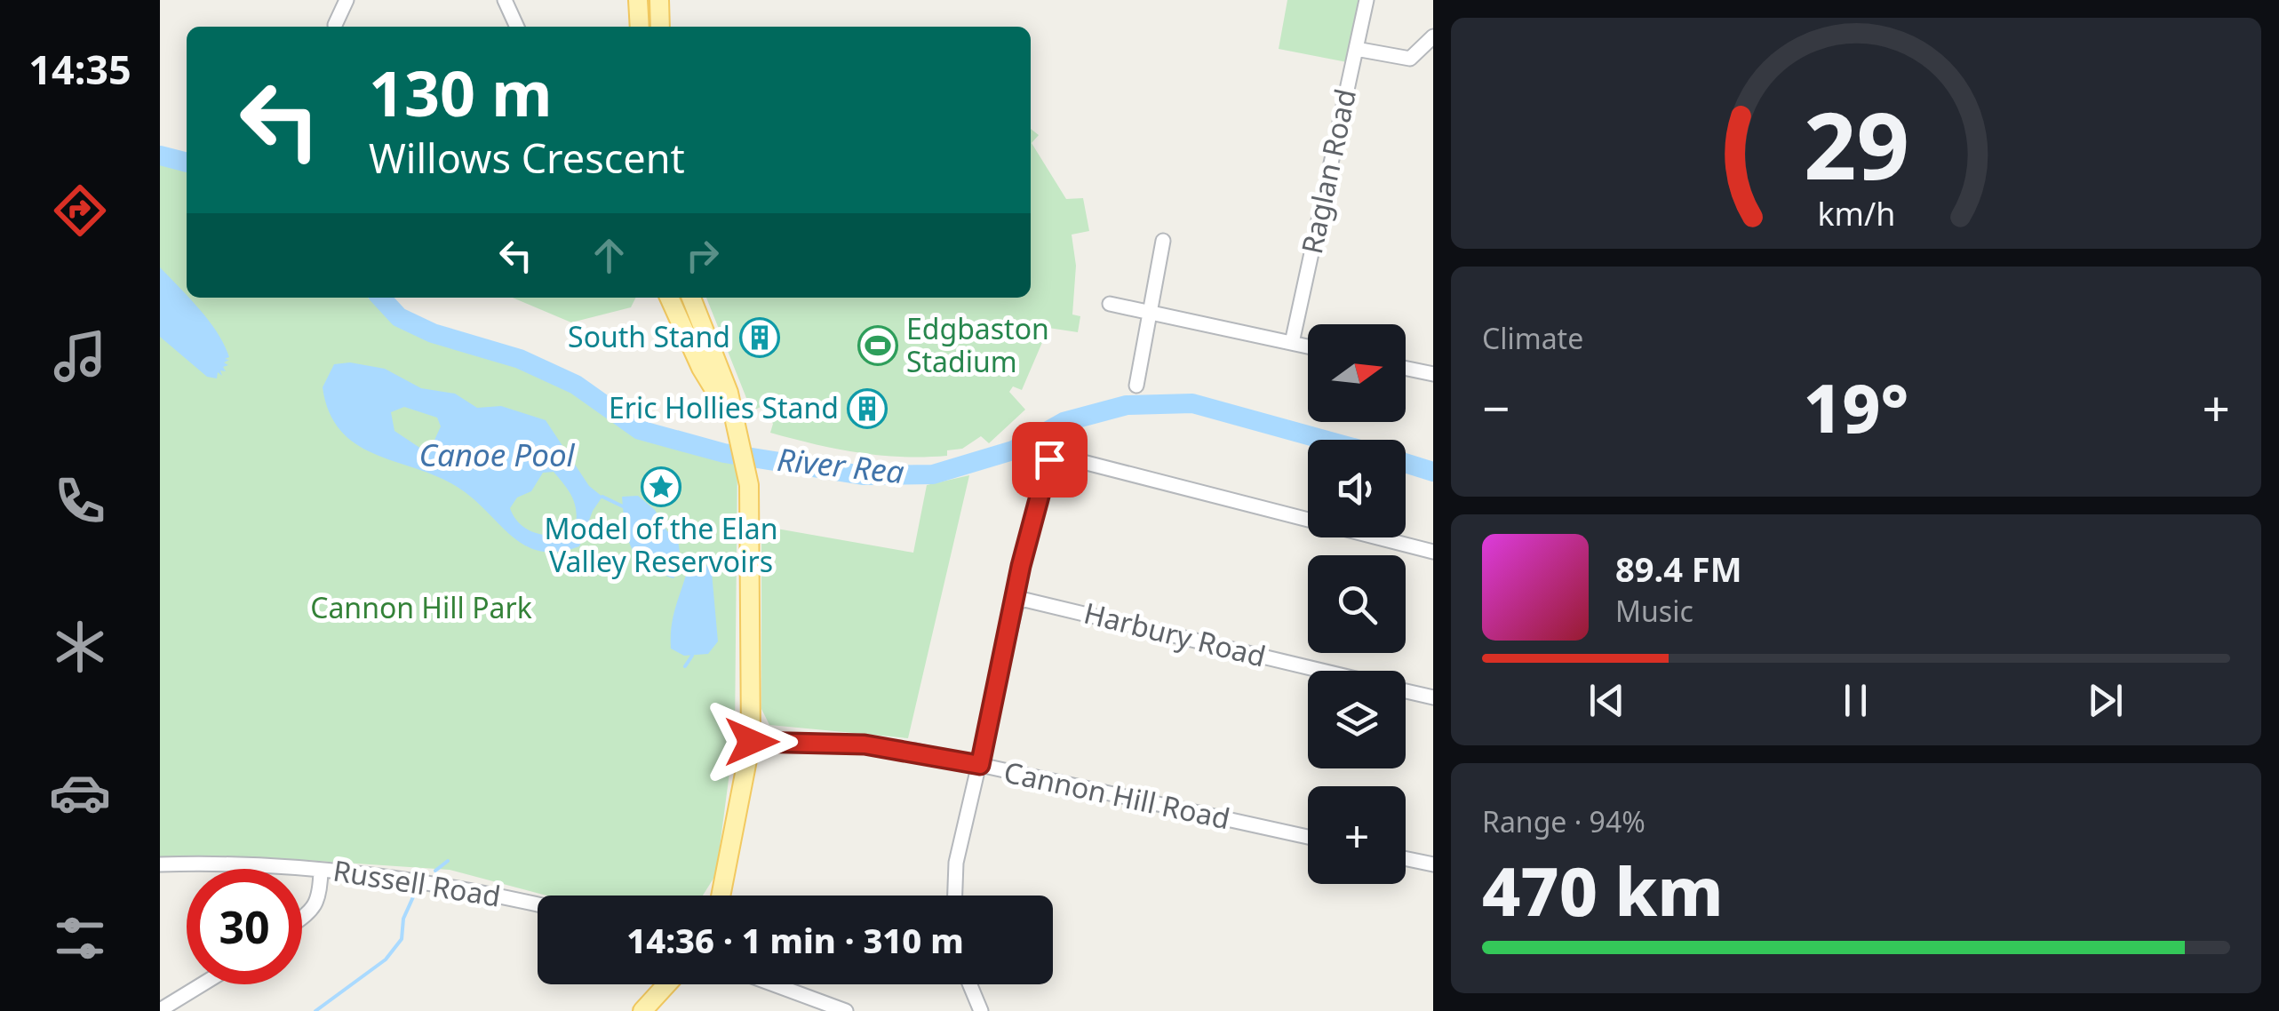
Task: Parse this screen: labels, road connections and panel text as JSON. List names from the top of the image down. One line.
{"streets":{"street":["Raglan Road","Harbury Road","Cannon Hill Road","Russell Road"]},"water":["Canoe Pool","River Rea"],"parks":["Cannon Hill Park"],"places":{"building":["South Stand","Eric Hollies Stand"],"sports":["Edgbaston Stadium"],"place":["Model of the Elan Valley Reservoirs"]},"north":"right","page":{"tabs":"14:35","turn":["130 m","Willows Crescent"],"tile":["Climate",["Range · 94%","470 km"]],"map_buttons":"+","heat":["−","19°","+"],"song":["89.4 FM","Music"],"limit":"30","trip":"14:36 · 1 min · 310 m","gauge":["29","km/h"]}}
